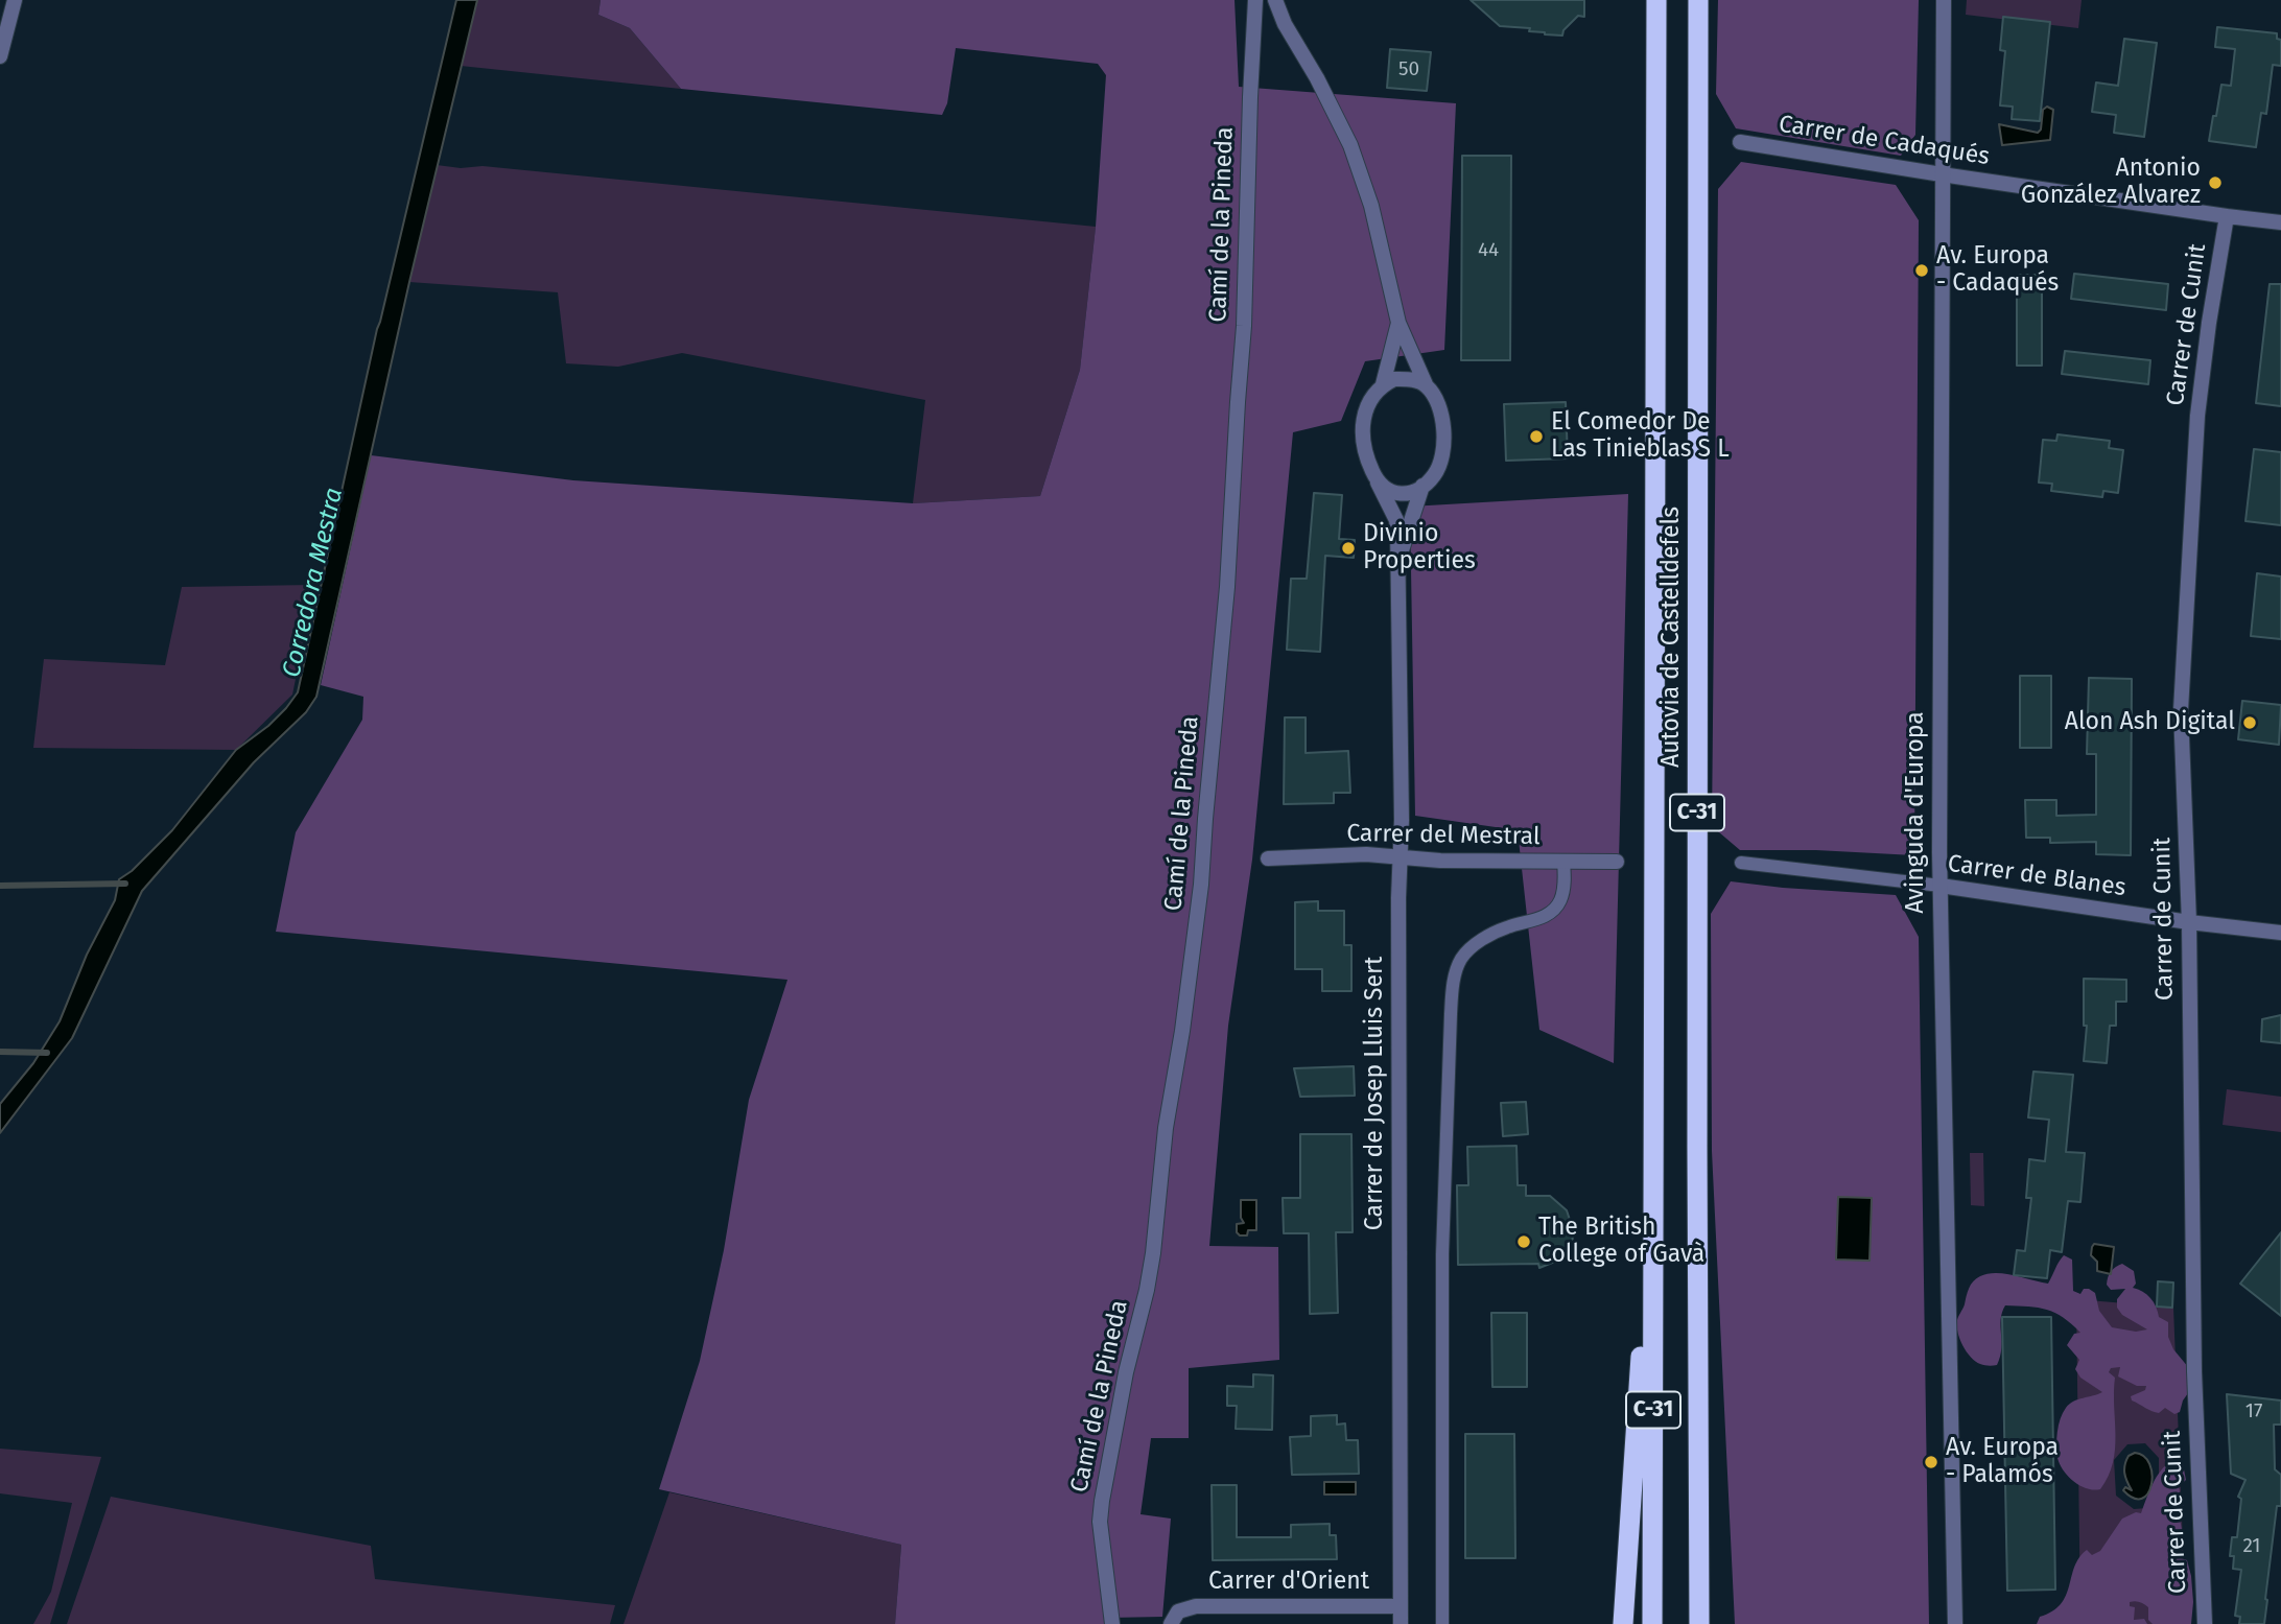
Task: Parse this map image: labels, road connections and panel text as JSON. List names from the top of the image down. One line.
{"streets":{"highway":["Autovia de Castelldefels","C-31"],"street":["Carrer de Cadaqués","Camí de la Pineda","Carrer de Cunit","Avinguda d'Europa","Carrer del Mestral","Carrer de Blanes","Carrer de Josep Lluis Sert","Carrer d'Orient"]},"crossings":[["Carrer de Cadaqués","Carrer de Cunit"],["Carrer de Cadaqués","Avinguda d'Europa"],["Carrer de Cunit","Carrer de Blanes"],["Avinguda d'Europa","Carrer de Blanes"],["Carrer del Mestral","Carrer de Josep Lluis Sert"],["Carrer de Josep Lluis Sert","Carrer d'Orient"]],"water":["Corredora Mestra"],"places":["Antonio González Alvarez","Av. Europa - Cadaqués","El Comedor De Las Tinieblas S L","Divinio Properties","Alon Ash Digital","The British College of Gavà","Av. Europa - Palamós"],"house_numbers":["50","44","17","21"]}
